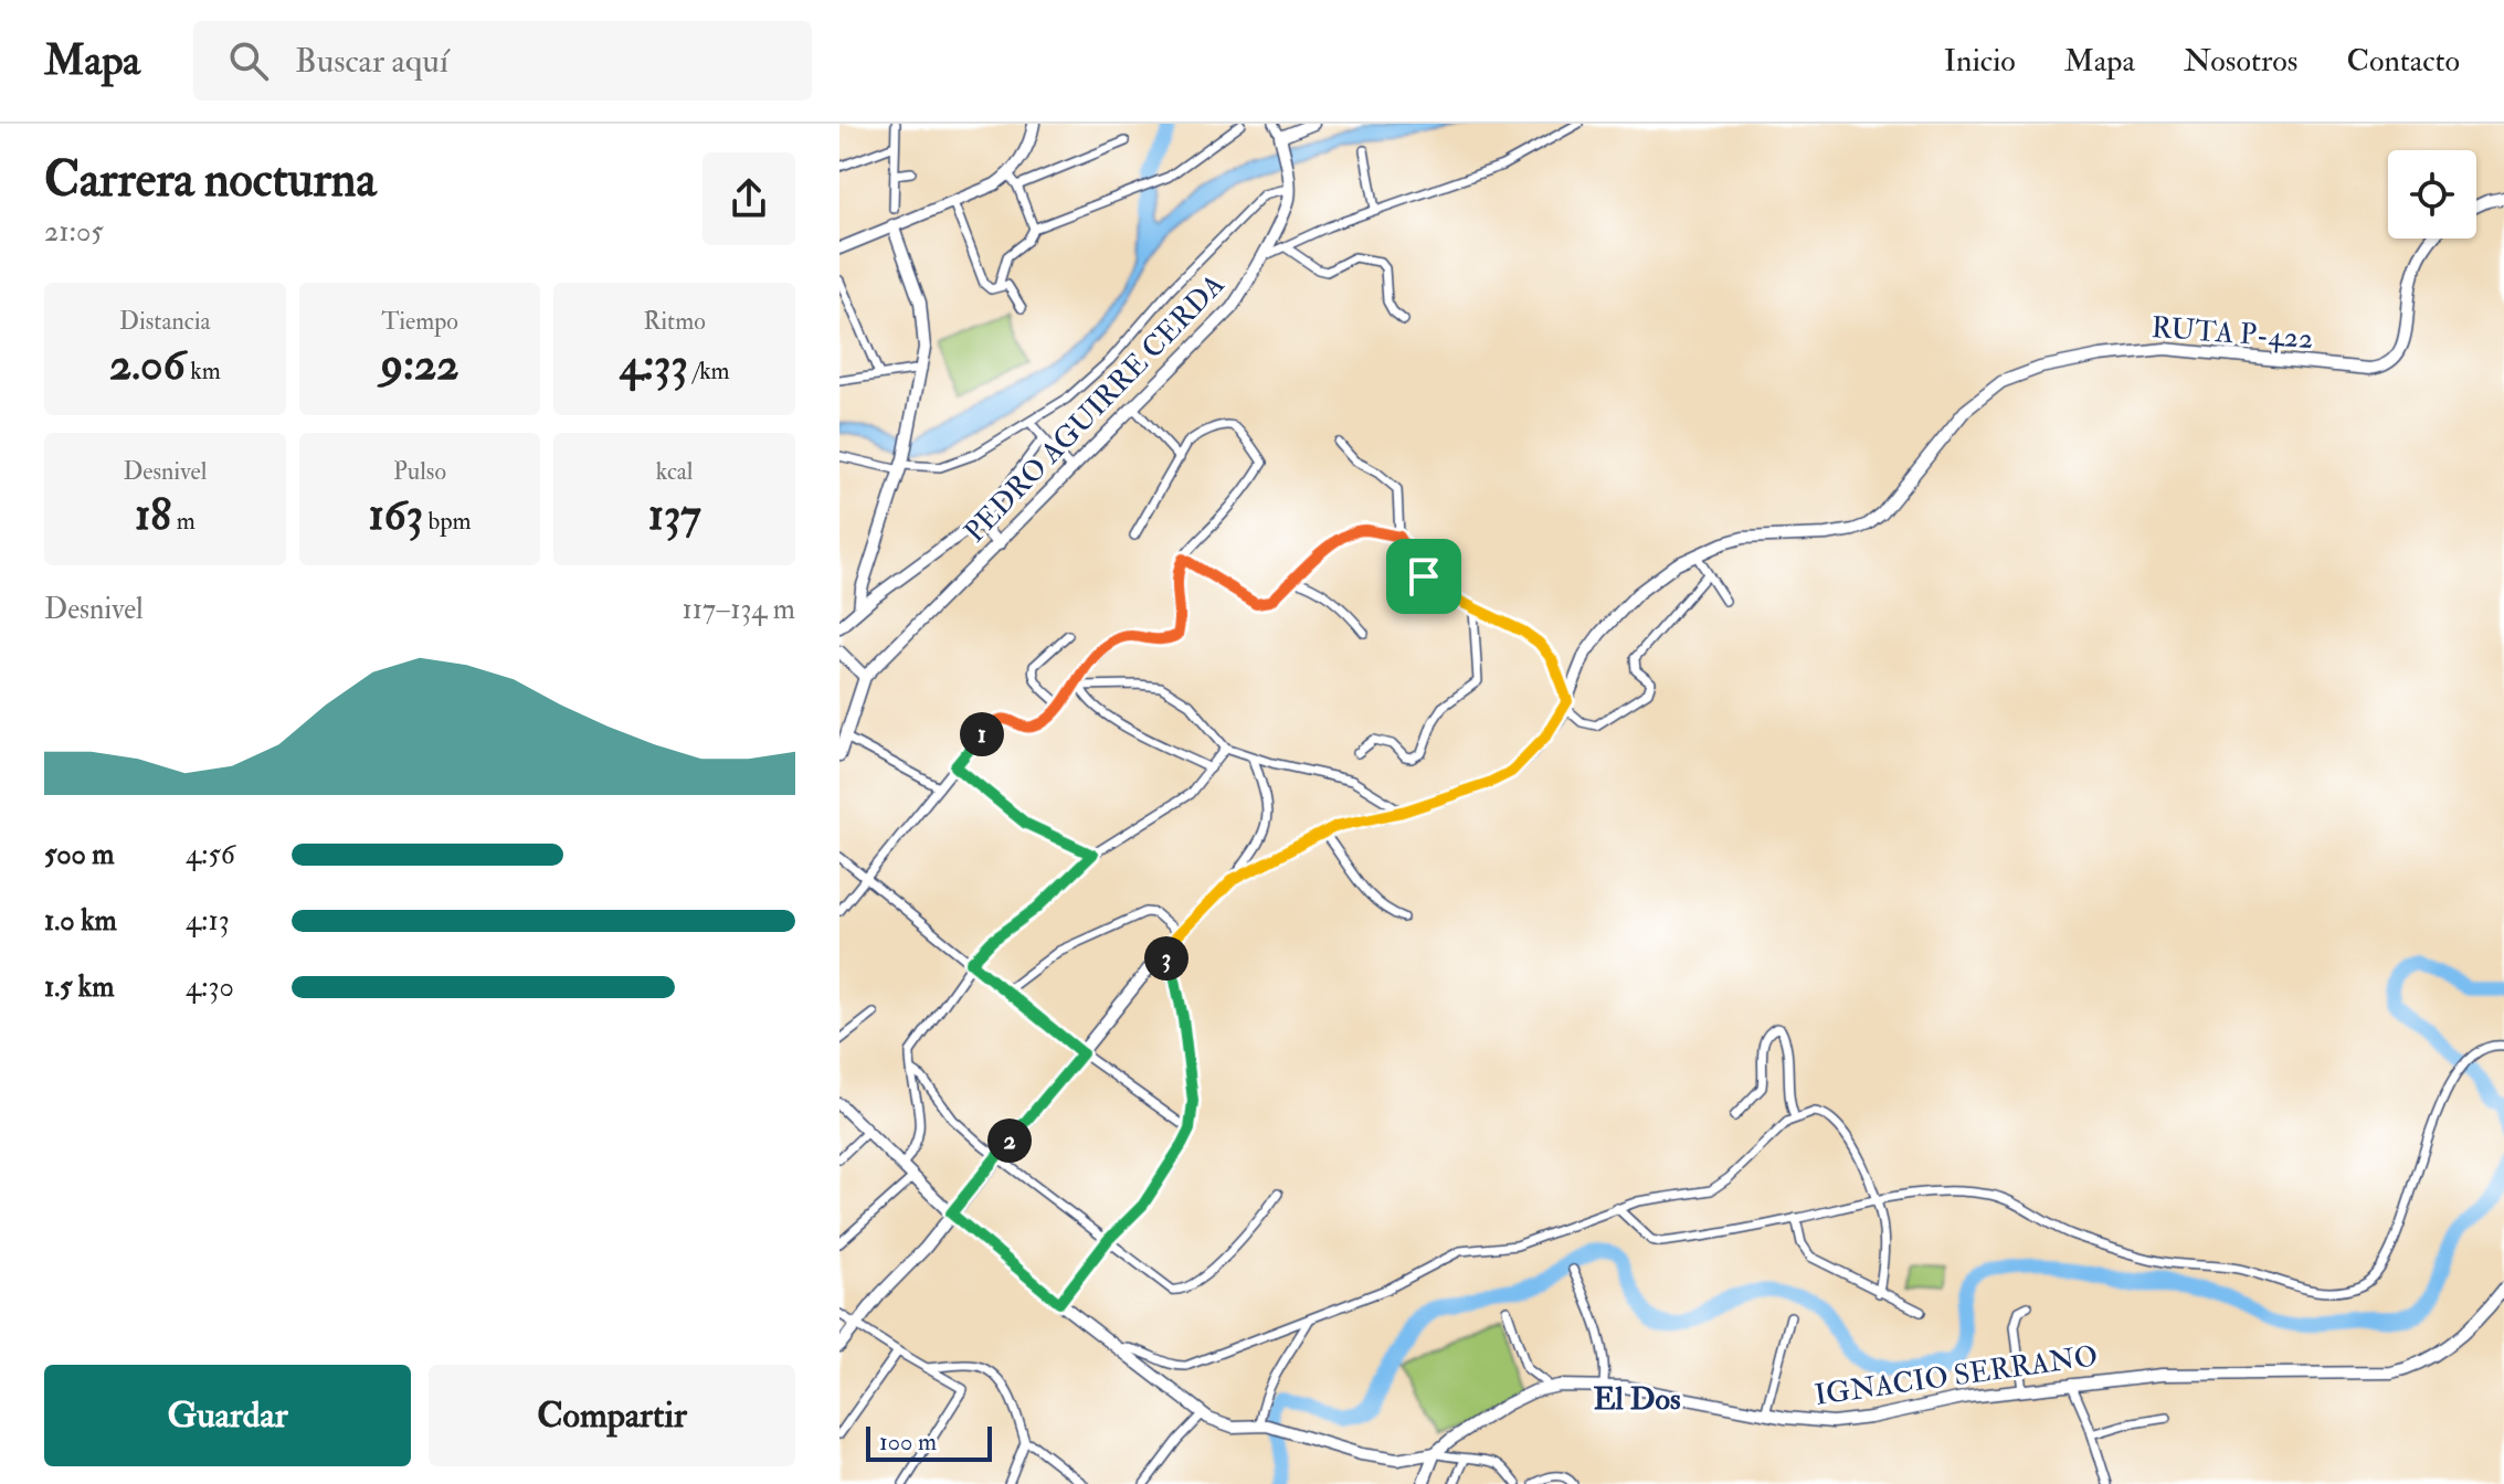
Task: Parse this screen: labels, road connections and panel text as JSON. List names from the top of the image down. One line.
{"streets":{"street":["RUTA P-422","PEDRO AGUIRRE CERDA","IGNACIO SERRANO"]},"crossings":[["RUTA P-422","IGNACIO SERRANO"]],"districts":["El Dos"],"scale_bar":"100 m","page":{"header":"Mapa","search":"Buscar aquí","nav":["Inicio","Mapa","Nosotros","Contacto"],"heading":["Carrera nocturna","21:05"],"stats":[["Distancia","2.06 km"],["Tiempo","9:22"],["Ritmo","4:33 /km"],["Desnivel","18 m"],["Pulso","163 bpm"],["kcal","137"]],"chart":["Desnivel","117–134 m"],"pins":["1","3","2"],"list":[{"name":"500 m","note":"4:56"},{"name":"1.0 km","note":"4:13"},{"name":"1.5 km","note":"4:30"}],"buttons":["Guardar","Compartir"],"scale":"100 m"}}
